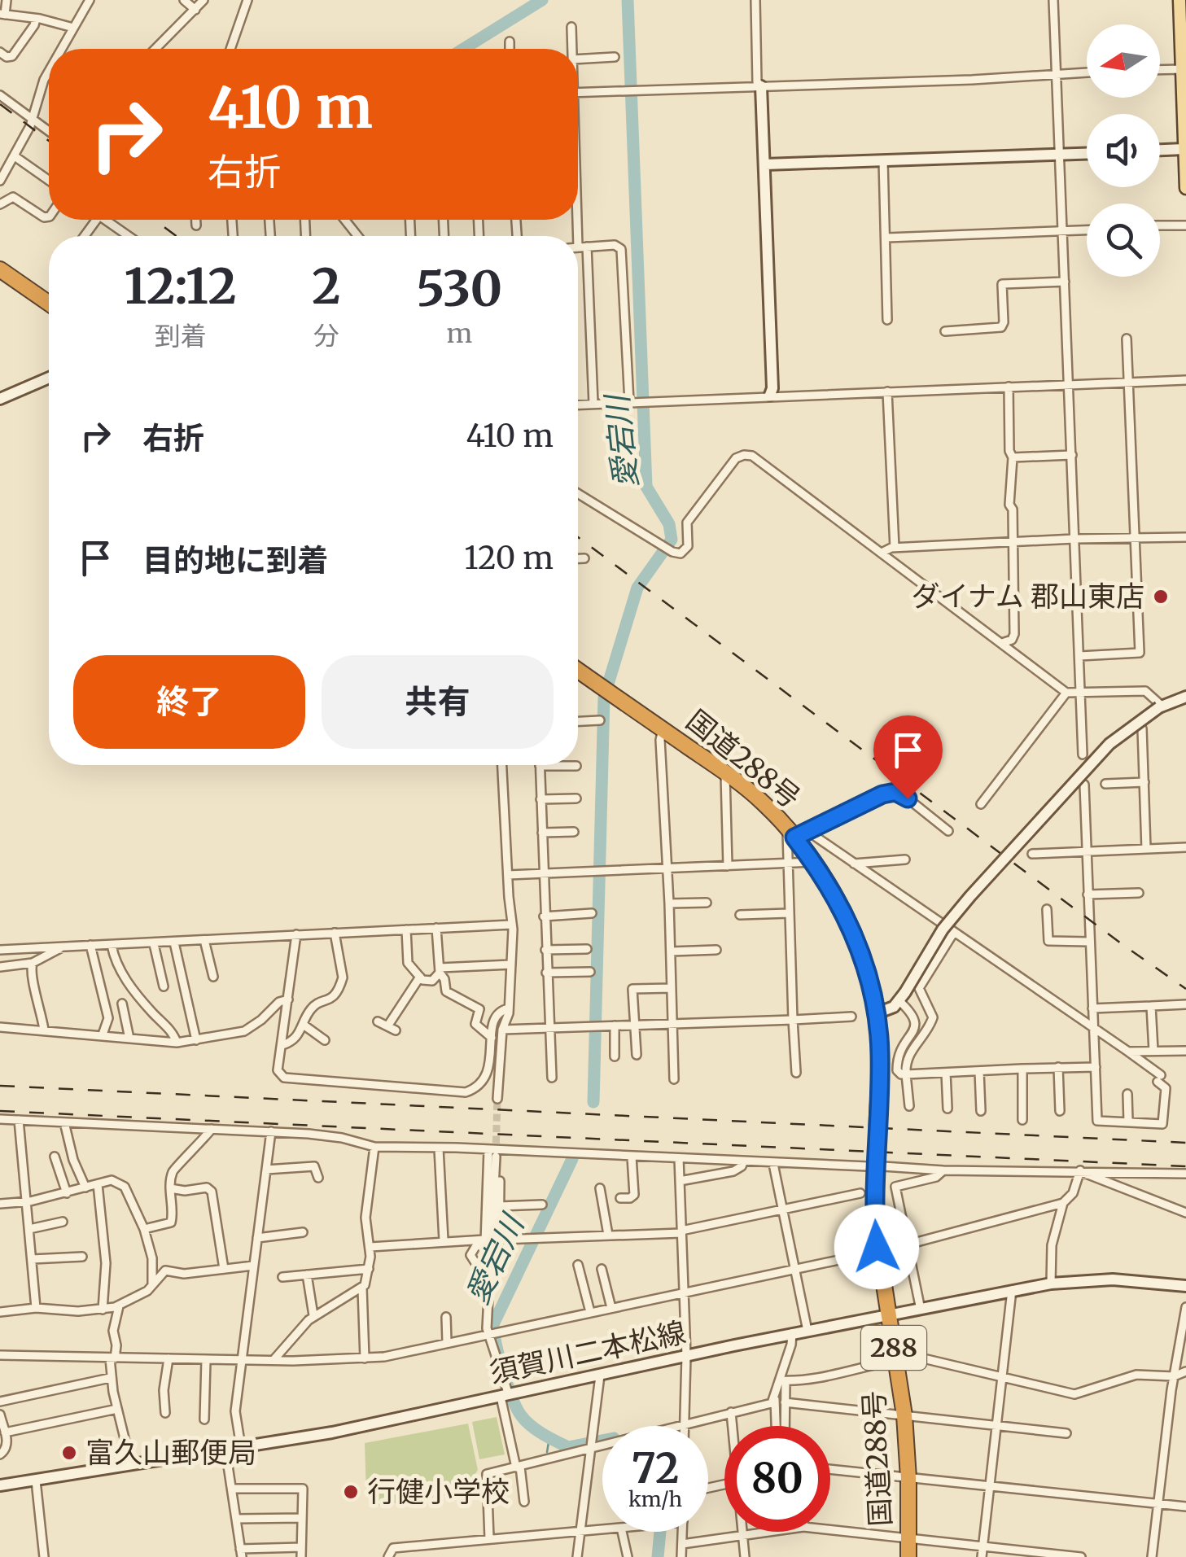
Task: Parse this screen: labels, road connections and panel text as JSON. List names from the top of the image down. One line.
{"streets":{"highway":["国道288号","288"],"main road":["須賀川二本松線"]},"crossings":[["国道288号","須賀川二本松線"]],"water":["愛宕川"],"places":["ダイナム 郡山東店","富久山郵便局","行健小学校"],"north":"left","page":{"turn":["410 m","右折"],"eta":["12:12","到着","2","分","530","m"],"list":[{"name":"右折","value":"410 m"},{"name":"目的地に到着","value":"120 m"}],"buttons":["終了","共有"],"speed":"72 km/h","limit":"80"}}
